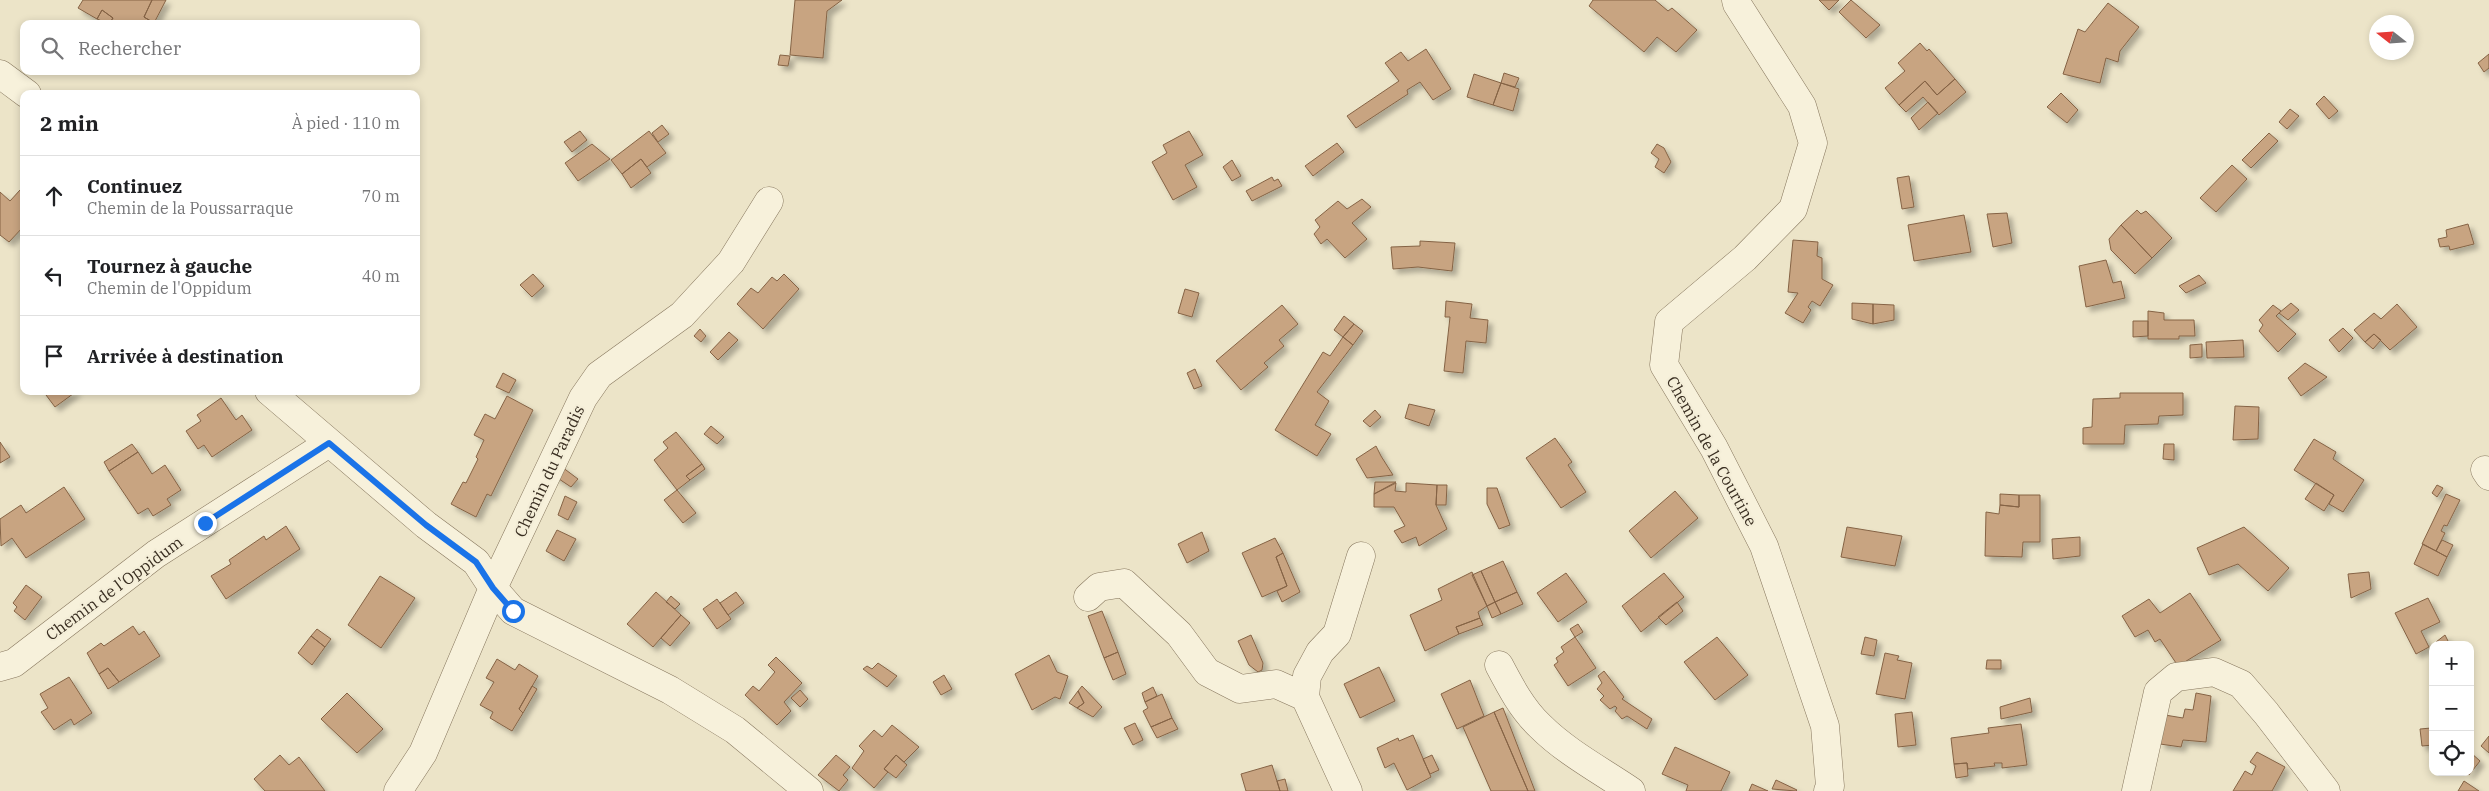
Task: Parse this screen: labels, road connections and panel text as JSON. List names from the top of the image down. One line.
{"streets":{"street":["Chemin de la Courtine","Chemin du Paradis","Chemin de l'Oppidum"]},"north":"left","page":{"search":"Rechercher","heading":["2 min","À pied · 110 m"],"list":[["Continuez","Chemin de la Poussarraque","70 m"],["Tournez à gauche","Chemin de l'Oppidum","40 m"],"Arrivée à destination"],"map_buttons":["+","−"]}}
